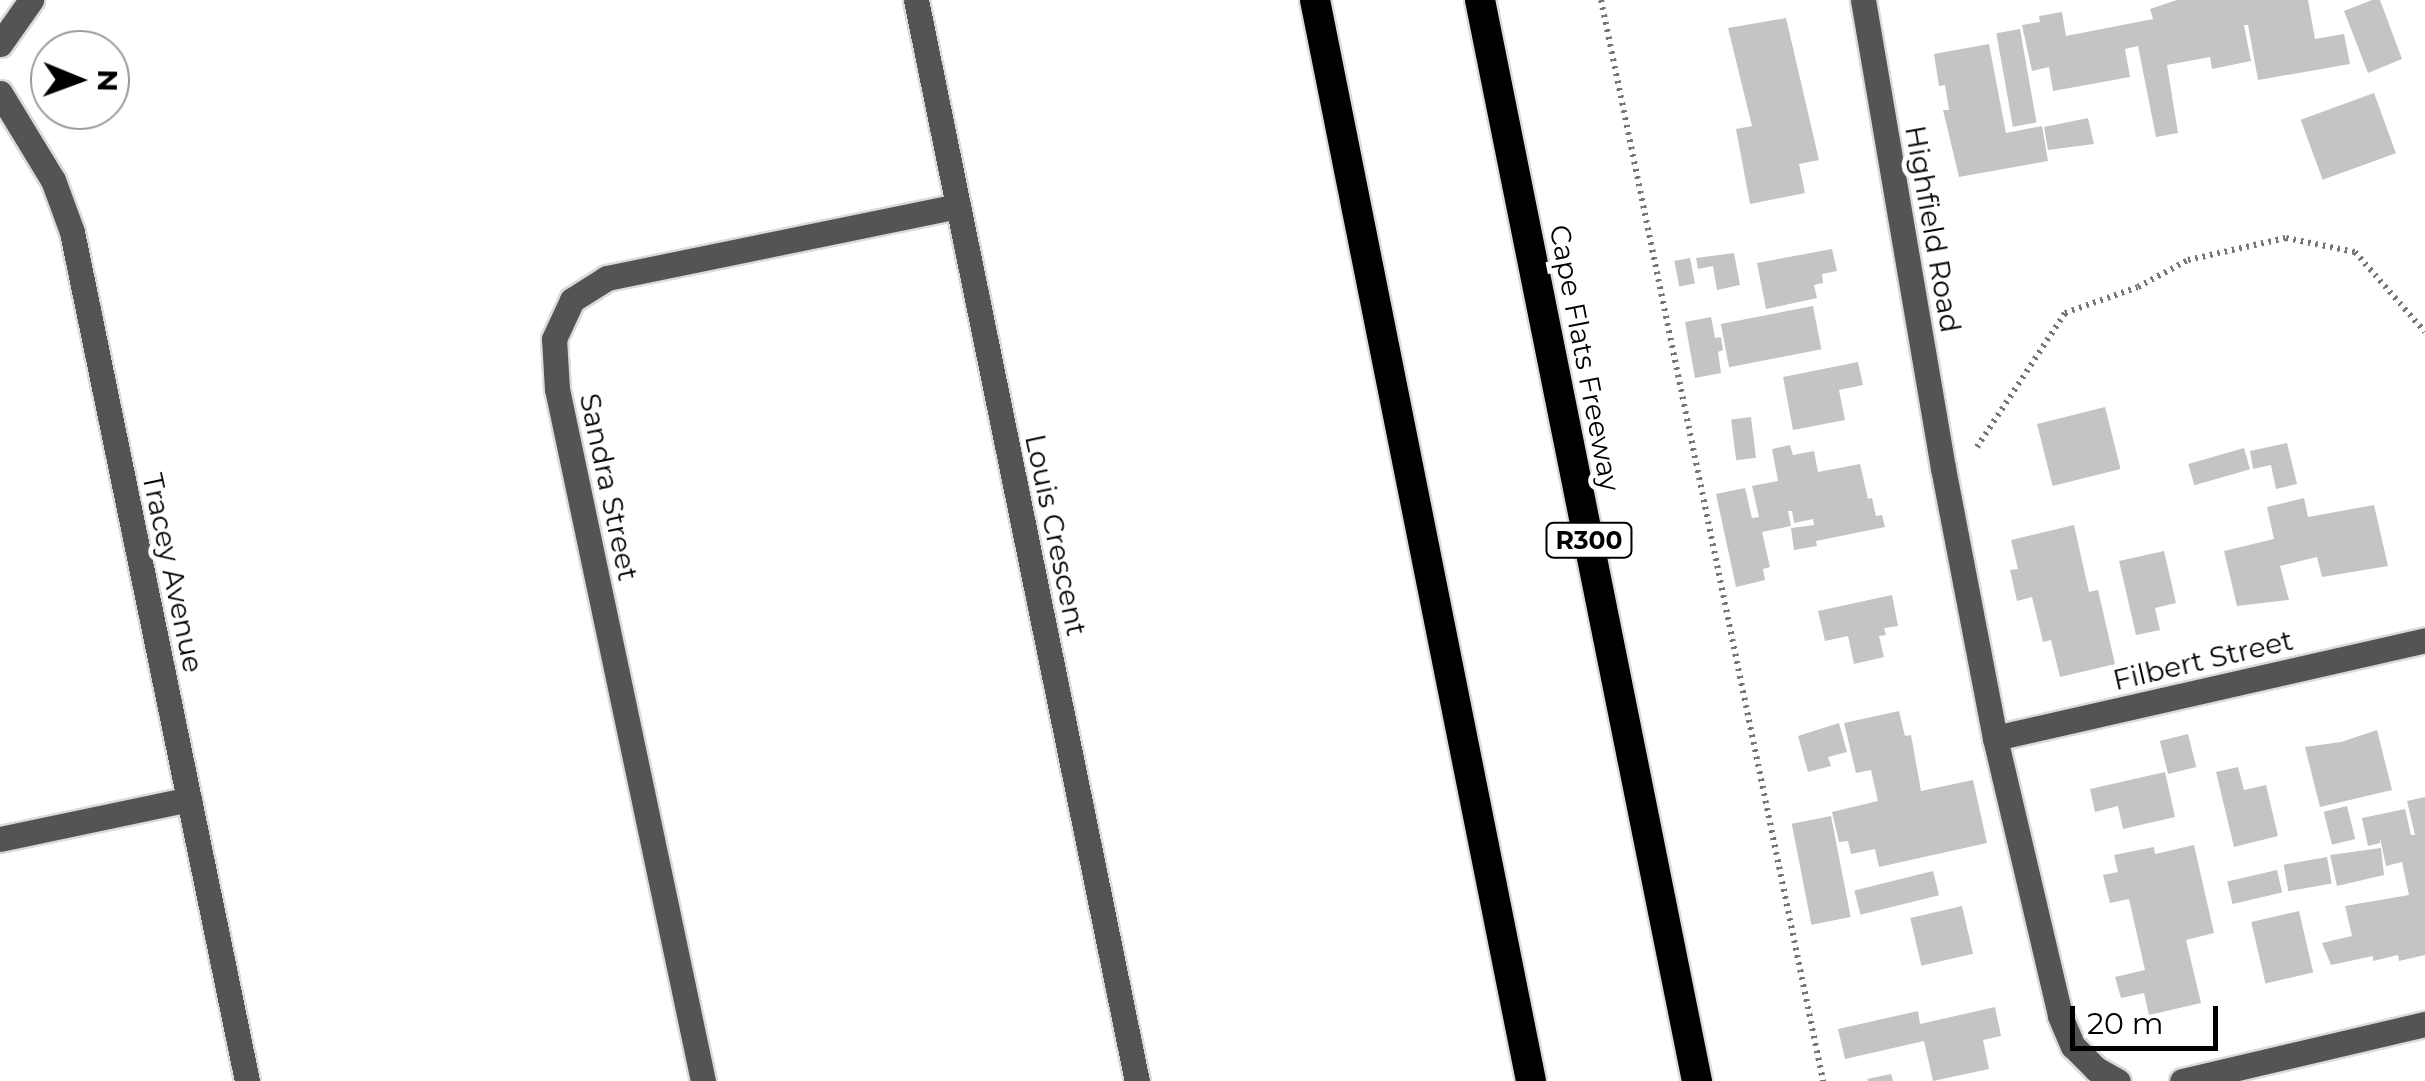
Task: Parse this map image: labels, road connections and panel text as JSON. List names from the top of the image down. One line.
{"streets":{"highway":["Cape Flats Freeway","R300"],"street":["Highfield Road","Sandra Street","Louis Crescent","Tracey Avenue","Filbert Street"]},"crossings":[["Sandra Street","Louis Crescent"]],"scale_bar":"20 m","north":"right"}
